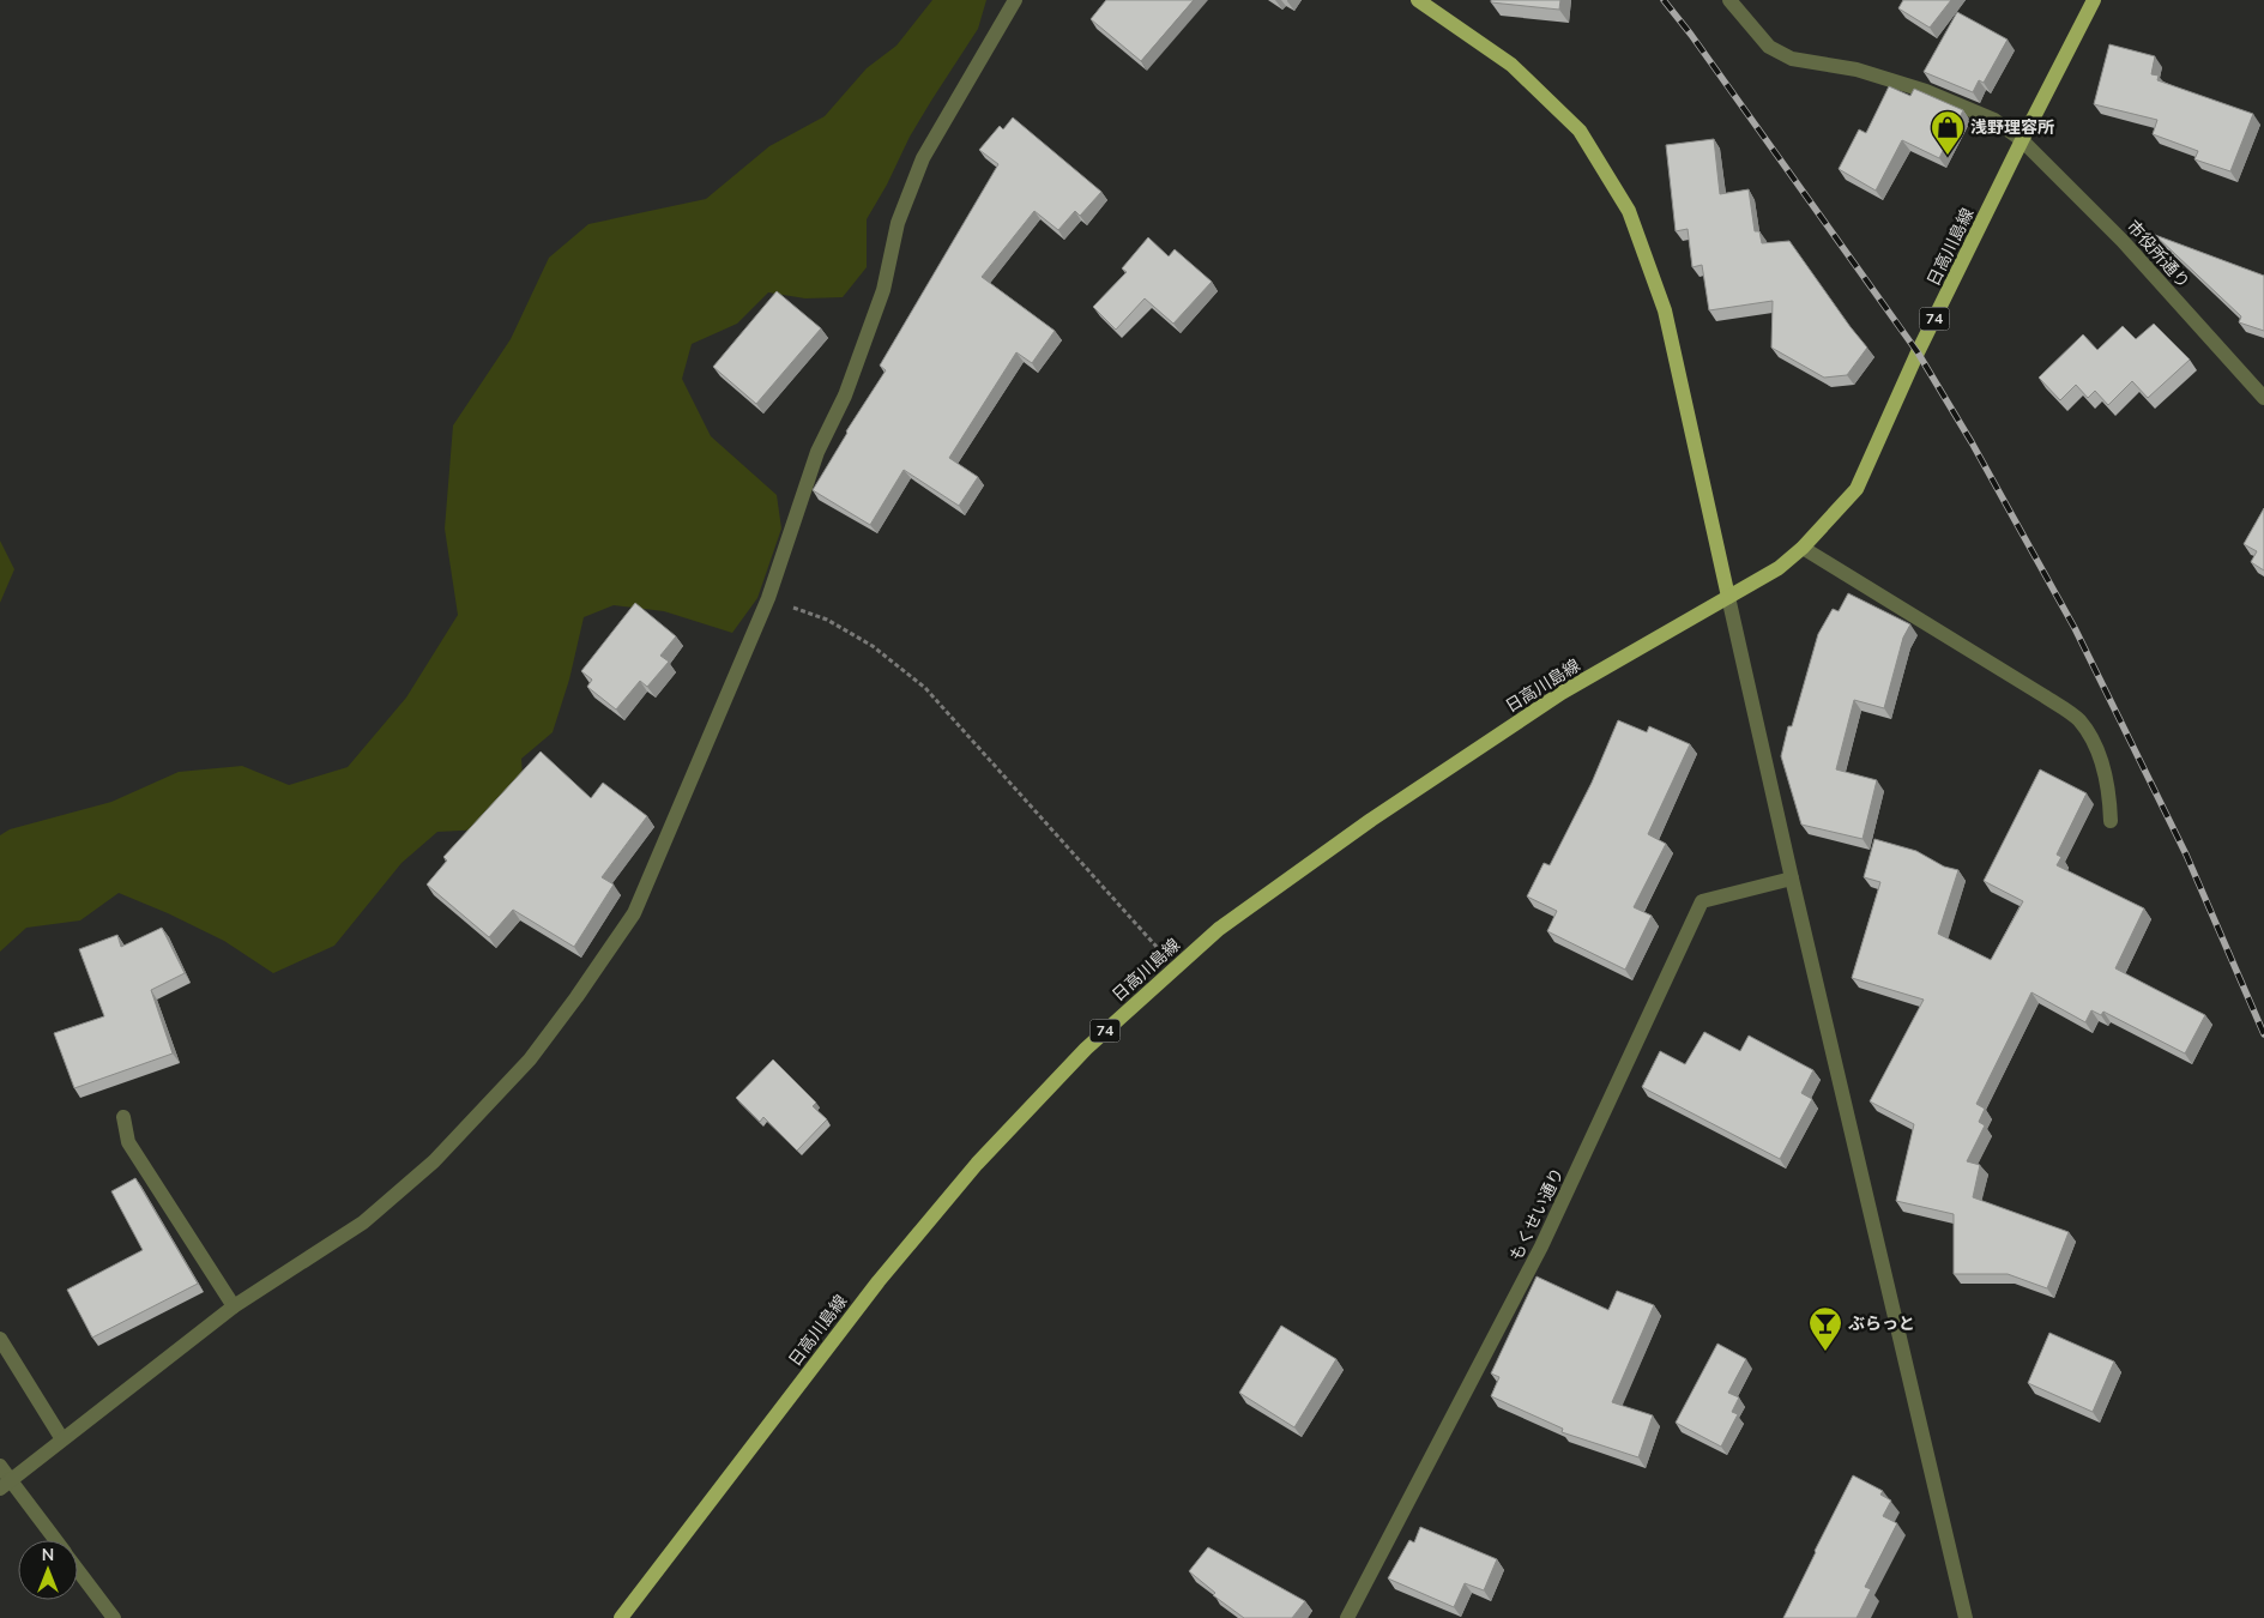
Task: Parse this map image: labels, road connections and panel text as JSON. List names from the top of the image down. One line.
{"streets":{"main road":["日高川島線","74"],"street":["市役所通り","もくせい通り"]},"crossings":[["日高川島線","市役所通り"]],"places":{"shop":["浅野理容所"],"bar":["ぶらっと"]},"north":"top"}
